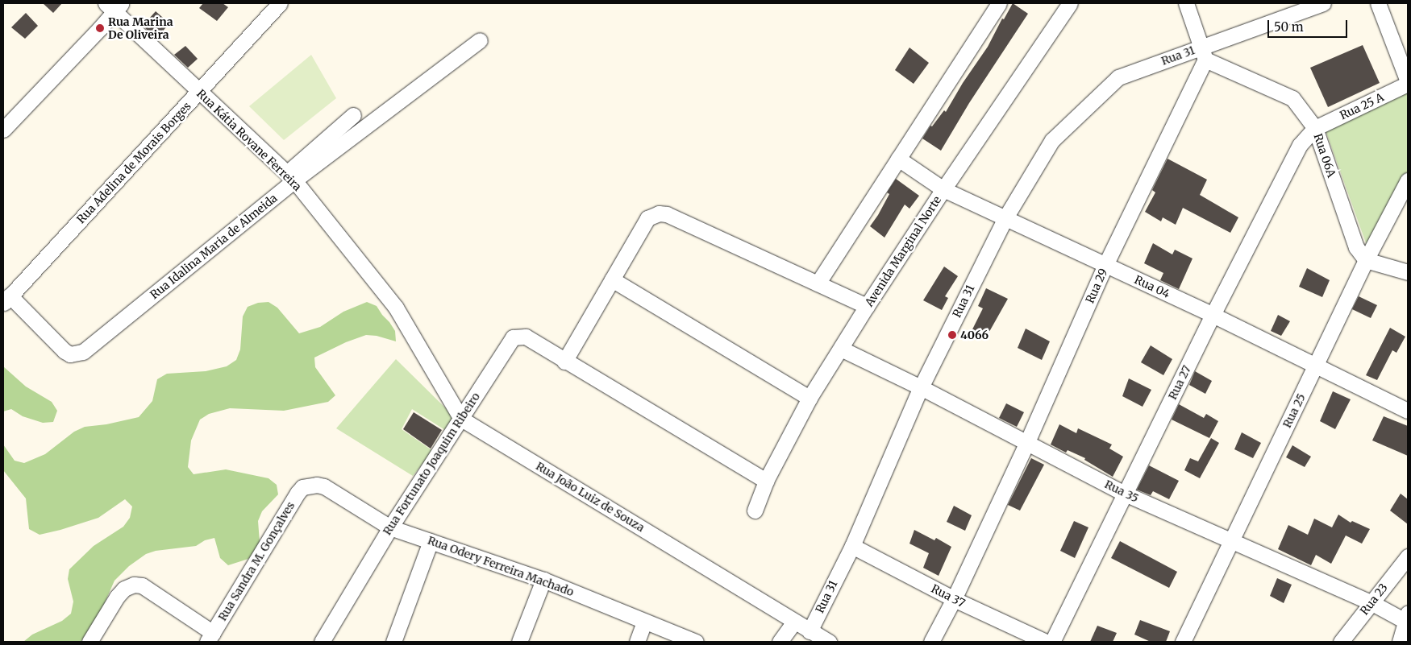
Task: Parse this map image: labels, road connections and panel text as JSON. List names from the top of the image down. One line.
{"streets":{"street":["Rua 31","Rua 25 A","Rua Kátia Rovane Ferreira","Rua 06A","Rua Adelina de Morais Borges","Rua Idalina Maria de Almeida","Avenida Marginal Norte","Rua 29","Rua 04","Rua 27","Rua 25","Rua Fortunato Joaquim Ribeiro","Rua 35","Rua João Luiz de Souza","Rua Sandra M. Gonçalves","Rua Odery Ferreira Machado","Rua 37","Rua 23"]},"crossings":[["Rua 31","Rua 06A"],["Rua 31","Rua 29"],["Rua 31","Rua 04"],["Rua 31","Rua 35"],["Rua 31","Rua João Luiz de Souza"],["Rua 31","Rua 37"],["Rua 25 A","Rua 06A"],["Rua 25 A","Rua 27"],["Rua Kátia Rovane Ferreira","Rua Adelina de Morais Borges"],["Rua Kátia Rovane Ferreira","Rua Idalina Maria de Almeida"],["Rua Kátia Rovane Ferreira","Rua João Luiz de Souza"],["Rua 06A","Rua 29"],["Rua 06A","Rua 27"],["Rua 06A","Rua 25"],["Rua Adelina de Morais Borges","Rua Idalina Maria de Almeida"],["Avenida Marginal Norte","Rua 04"],["Avenida Marginal Norte","Rua 35"],["Rua 29","Rua 04"],["Rua 29","Rua 35"],["Rua 29","Rua 37"],["Rua 04","Rua 27"],["Rua 04","Rua 25"],["Rua 27","Rua 35"],["Rua 25","Rua 35"],["Rua Fortunato Joaquim Ribeiro","Rua João Luiz de Souza"],["Rua Fortunato Joaquim Ribeiro","Rua Odery Ferreira Machado"],["Rua 35","Rua 23"],["Rua Sandra M. Gonçalves","Rua Odery Ferreira Machado"]],"places":["Rua Marina De Oliveira","4066"],"scale_bar":"50 m"}
